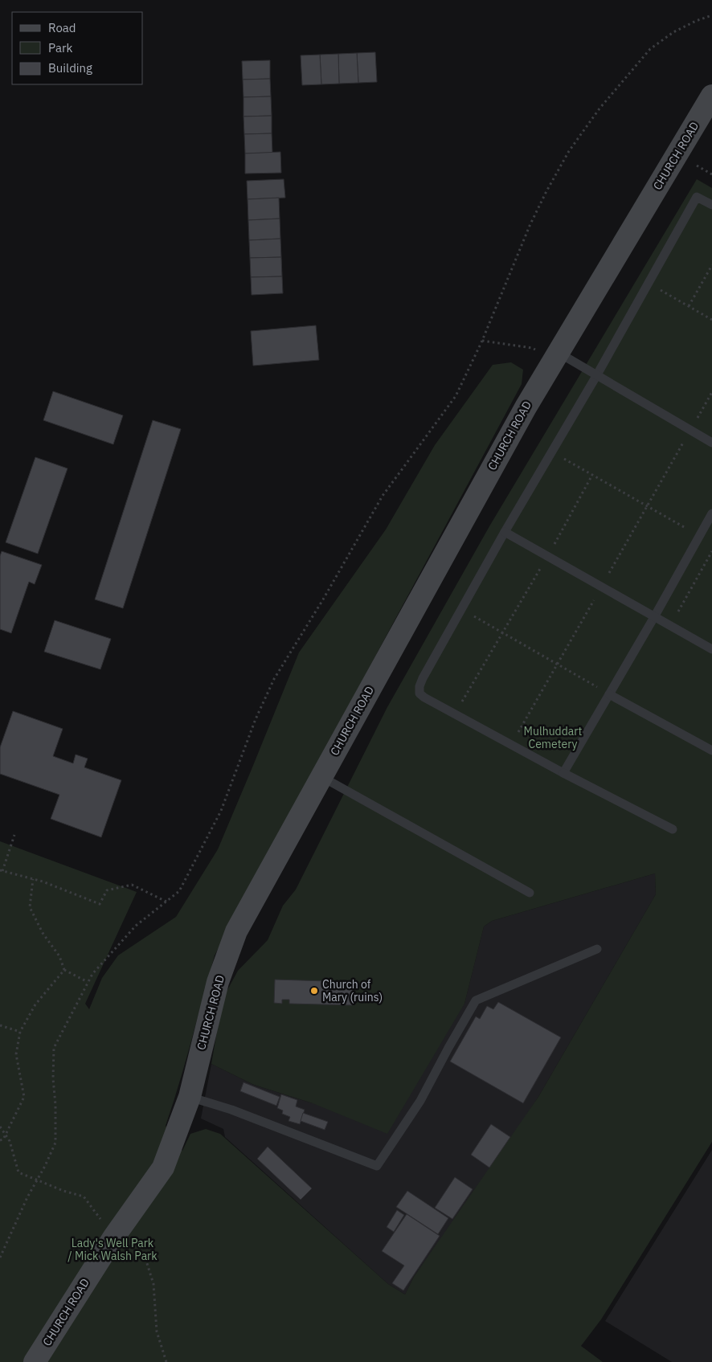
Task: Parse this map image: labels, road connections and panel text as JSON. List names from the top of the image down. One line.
{"streets":{"street":["CHURCH ROAD"]},"parks":["Mulhuddart Cemetery","Lady's Well Park / Mick Walsh Park"],"places":["Church of Mary (ruins)"],"legend":["Road","Park","Building"]}
